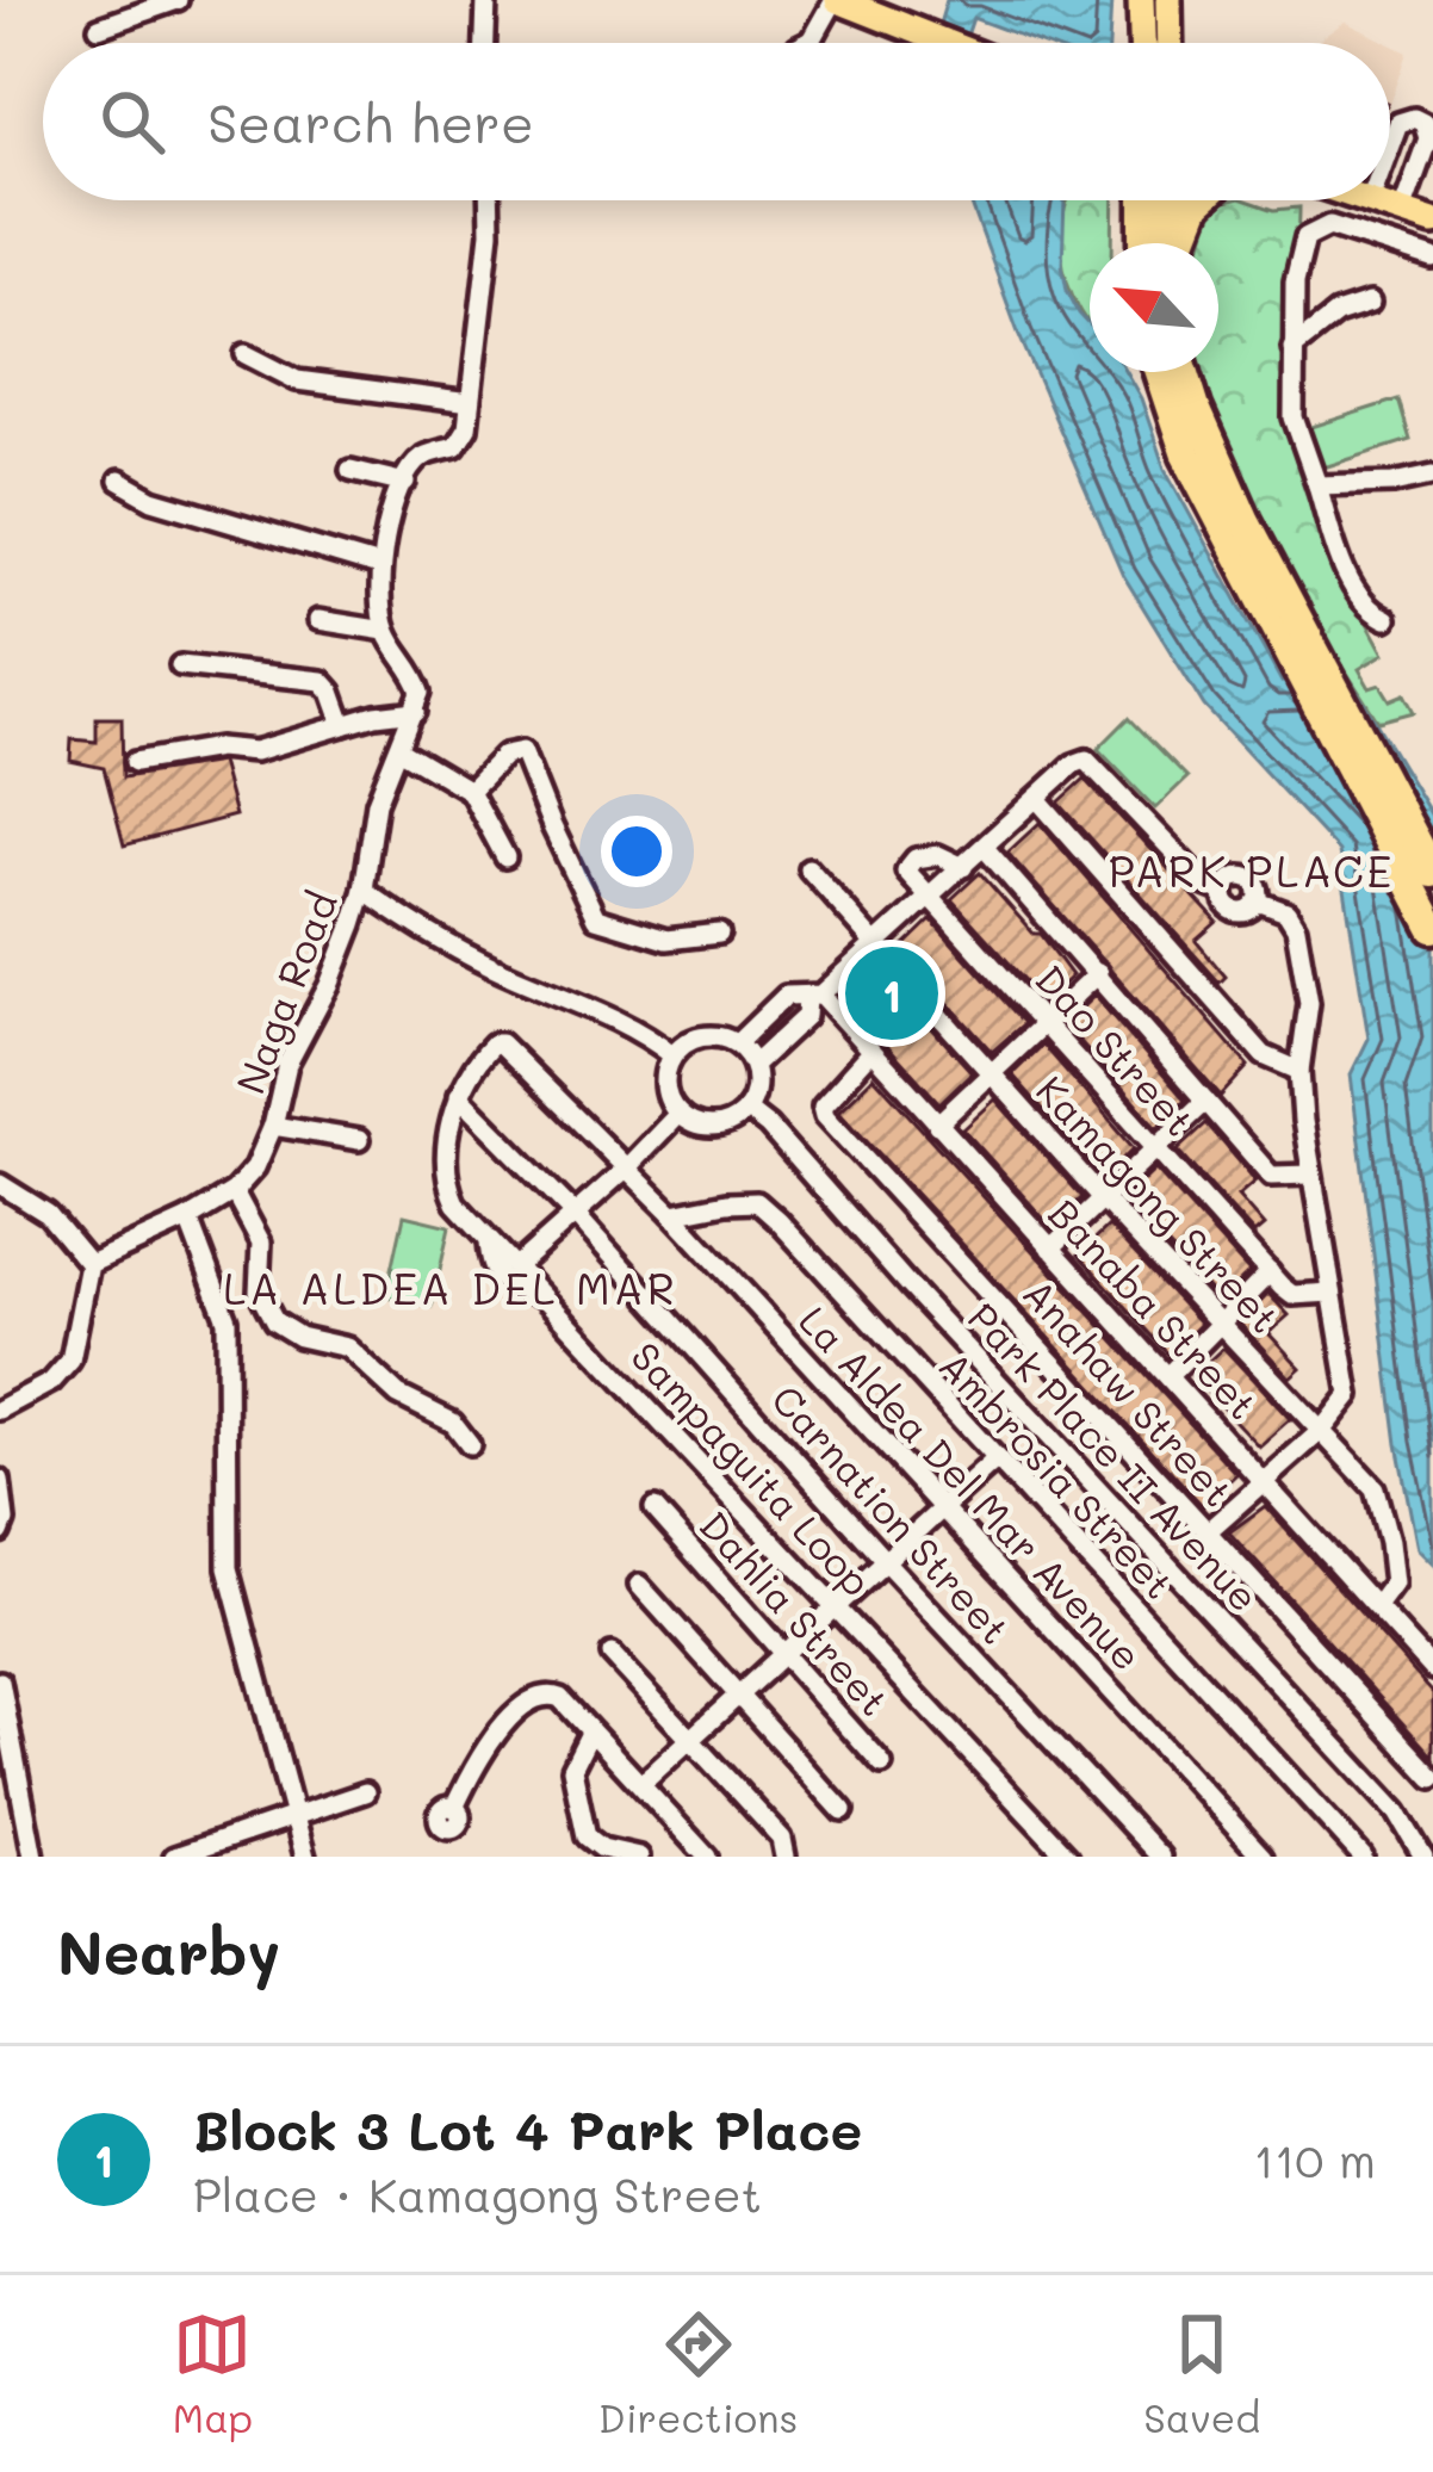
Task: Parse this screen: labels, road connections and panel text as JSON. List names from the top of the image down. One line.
{"streets":{"street":["Naga Road","Dao Street","Kamagong Street","Banaba Street","Anahaw Street","Park Place II Avenue","Sampaguita Loop","Ambrosia Street","La Aldea Del Mar Avenue","Carnation Street","Dahlia Street"]},"crossings":[["Kamagong Street","Banaba Street"],["Banaba Street","Anahaw Street"],["Sampaguita Loop","Carnation Street"],["Ambrosia Street","La Aldea Del Mar Avenue"]],"districts":["PARK PLACE","LA ALDEA DEL MAR"],"north":"top left","page":{"search":"Search here","pins":"1","heading":"Nearby","list":[{"mark":"1","name":"Block 3 Lot 4 Park Place","note":"Place · Kamagong Street","value":"110 m"}],"nav":["Map","Directions","Saved"]}}
